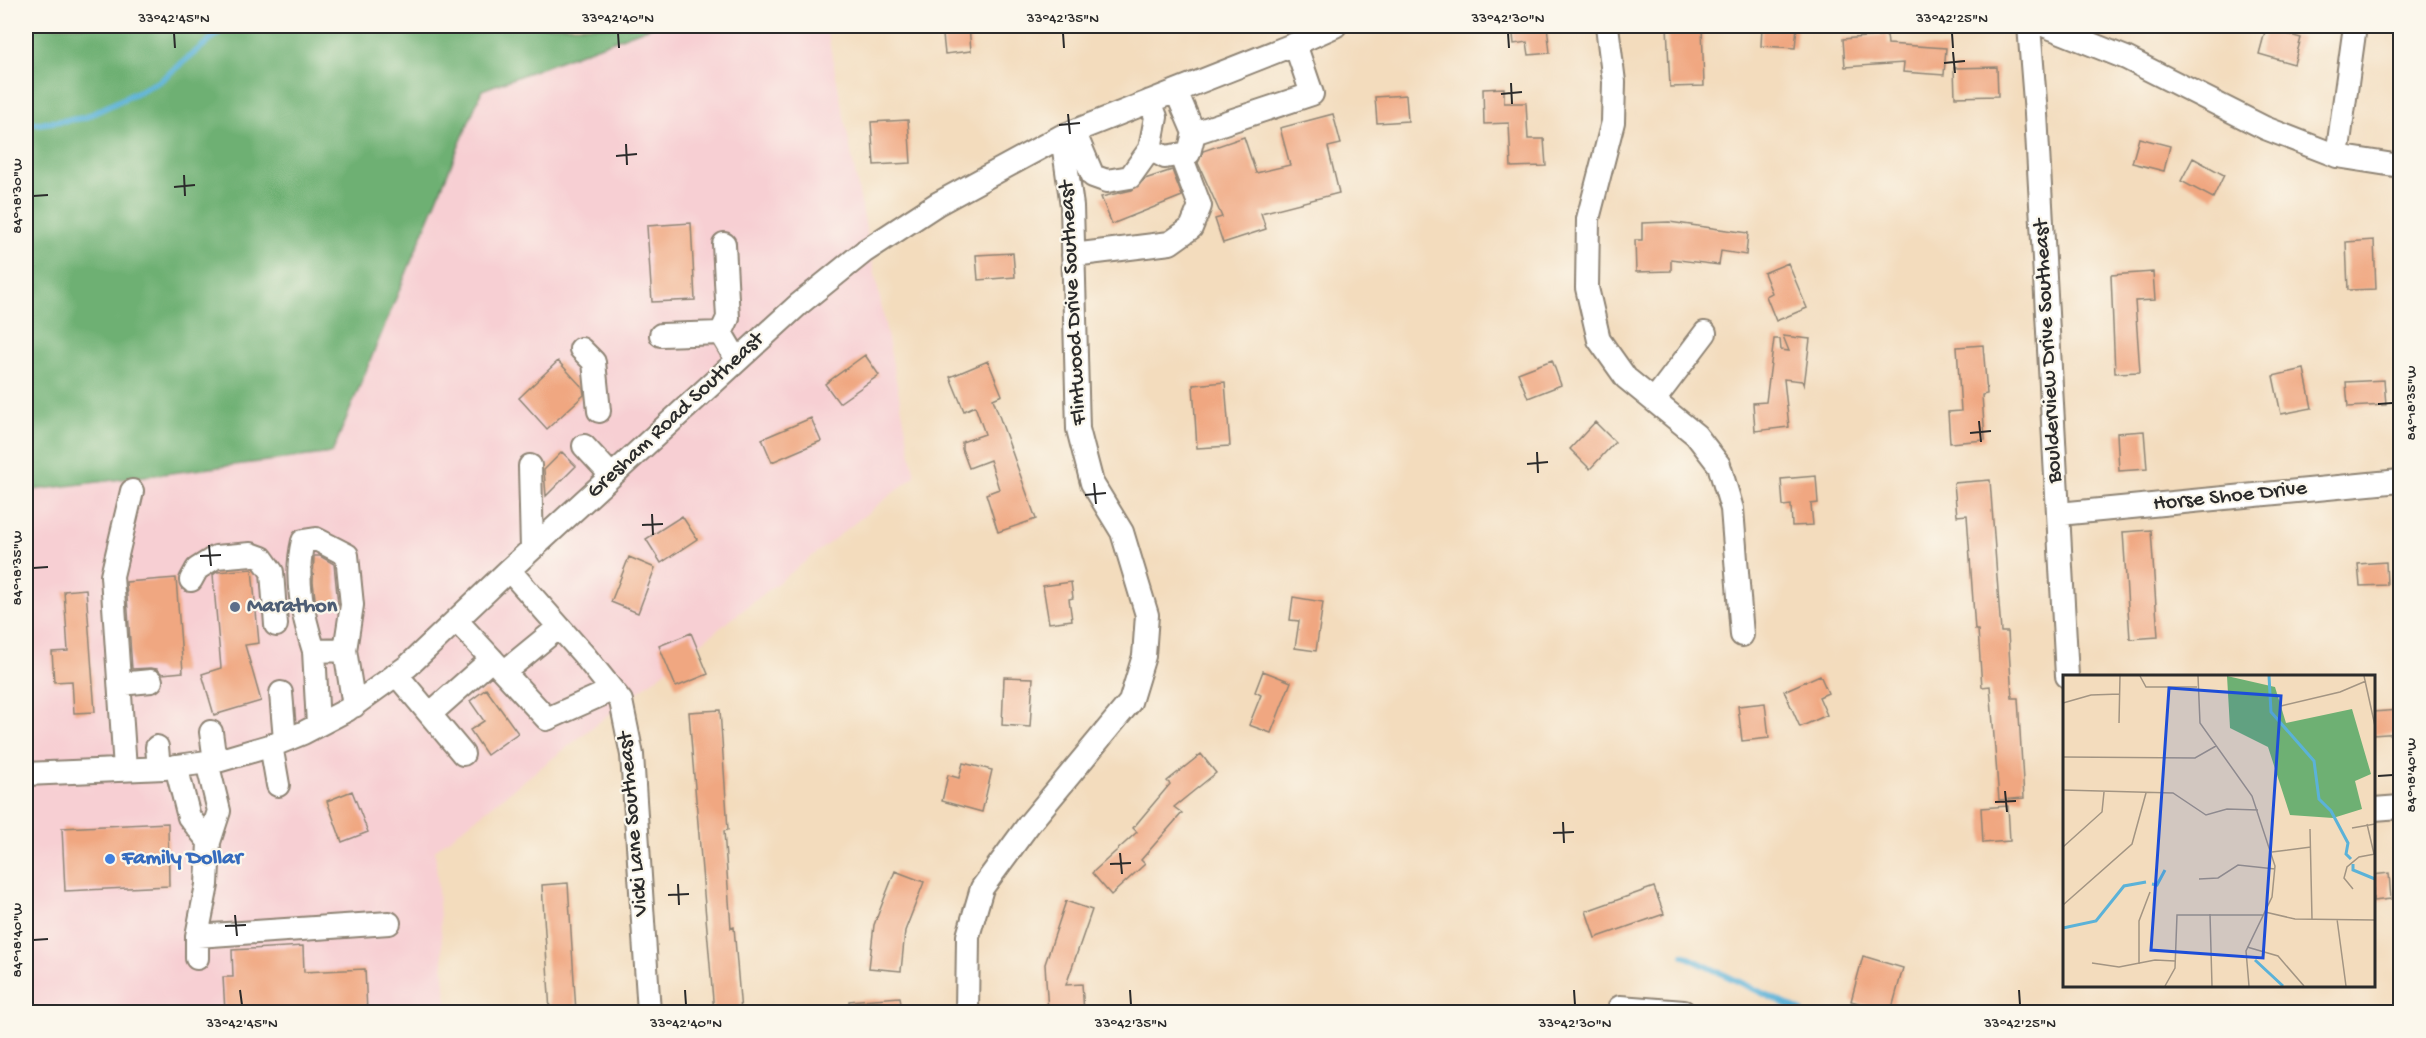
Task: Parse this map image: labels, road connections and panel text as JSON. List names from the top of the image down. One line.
{"streets":{"street":["Flintwood Drive Southeast","Boulderview Drive Southeast","Gresham Road Southeast","Horse Shoe Drive","Vicki Lane Southeast"]},"crossings":[["Flintwood Drive Southeast","Gresham Road Southeast"],["Boulderview Drive Southeast","Horse Shoe Drive"],["Gresham Road Southeast","Vicki Lane Southeast"]],"places":["Marathon","Family Dollar"],"coordinates":["33°42'45\"N","33°42'40\"N","33°42'35\"N","33°42'30\"N","33°42'25\"N","84°18'30\"W","84°18'35\"W","84°18'40\"W"]}
